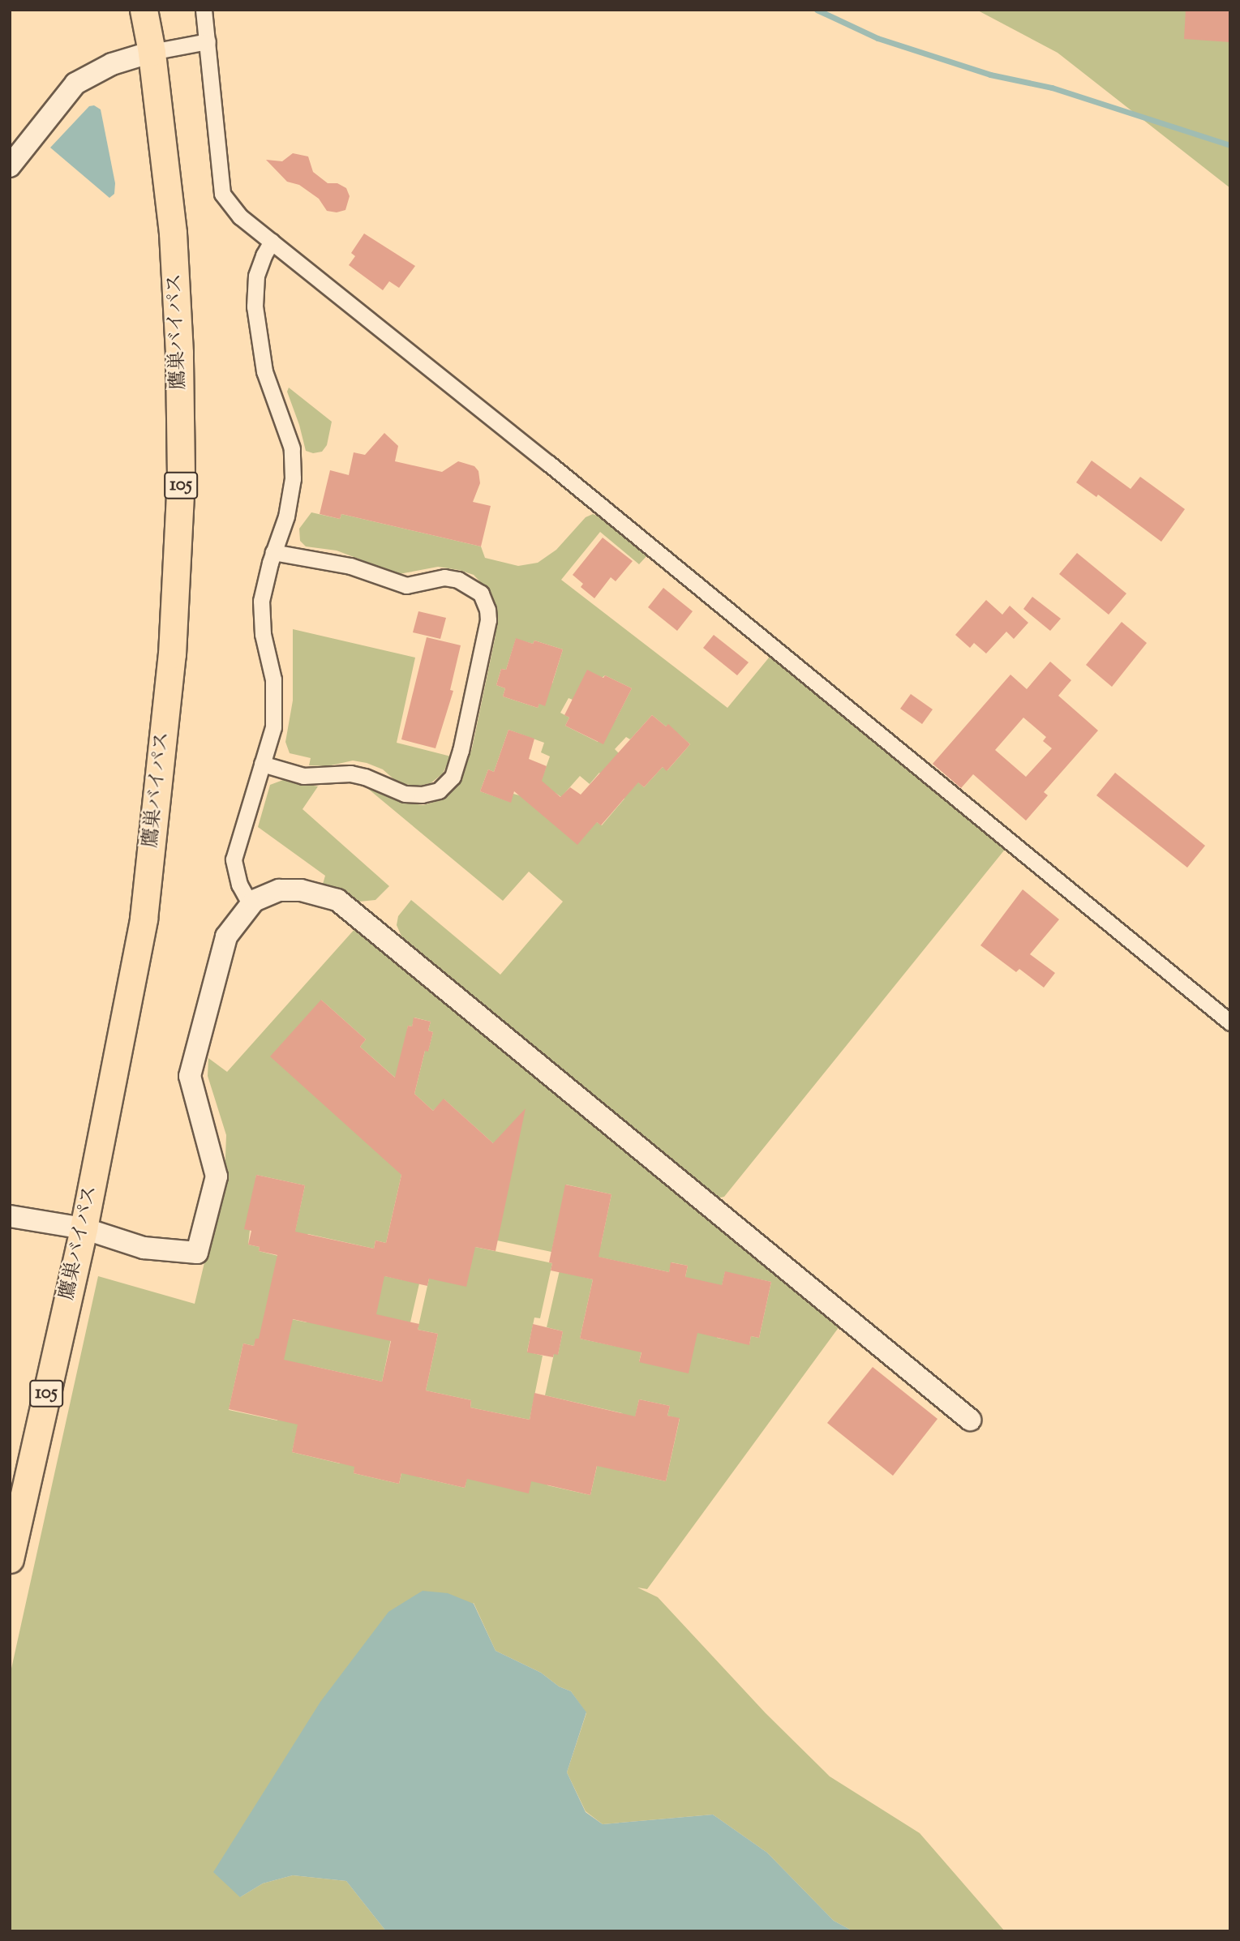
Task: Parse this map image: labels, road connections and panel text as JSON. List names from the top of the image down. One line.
{"streets":{"highway":["鷹巣バイパス","105"]}}
